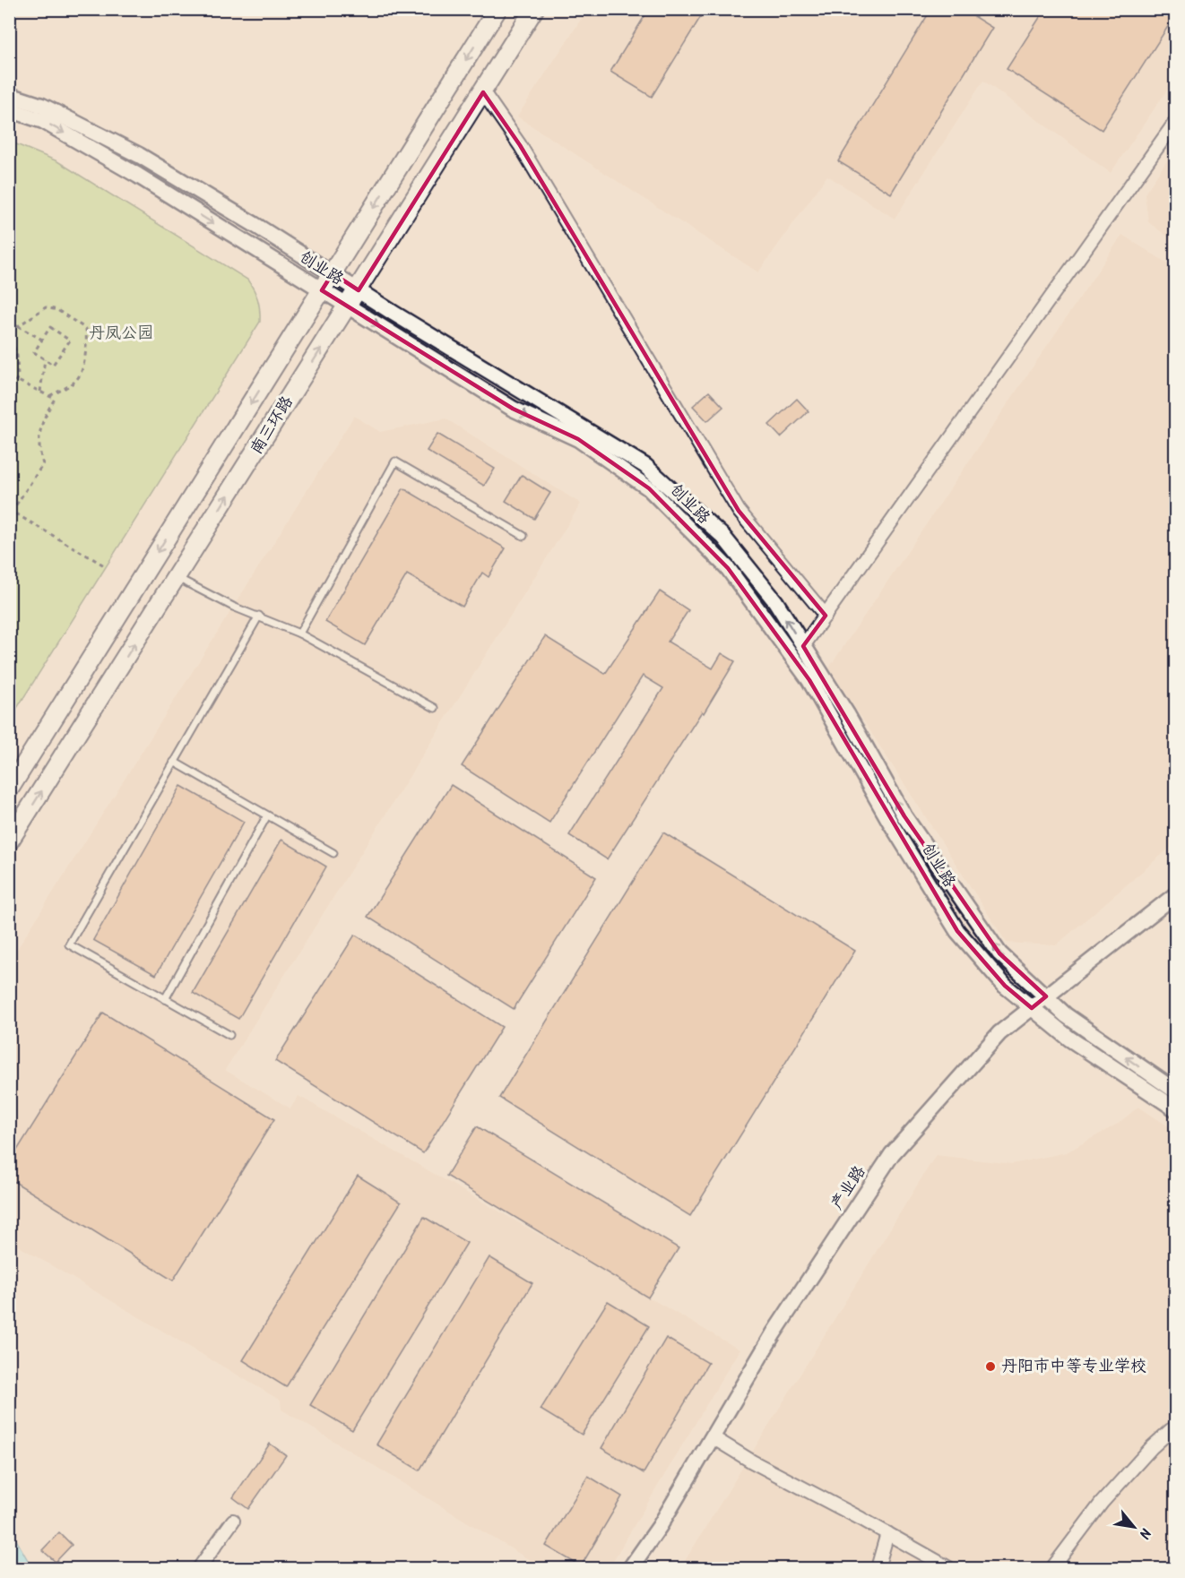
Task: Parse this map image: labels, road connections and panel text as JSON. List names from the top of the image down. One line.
{"streets":{"main road":["南三环路"],"street":["创业路","产业路"]},"crossings":[["创业路","南三环路"],["创业路","产业路"]],"parks":["丹凤公园"],"places":["丹阳市中等专业学校"],"north":"bottom right"}
